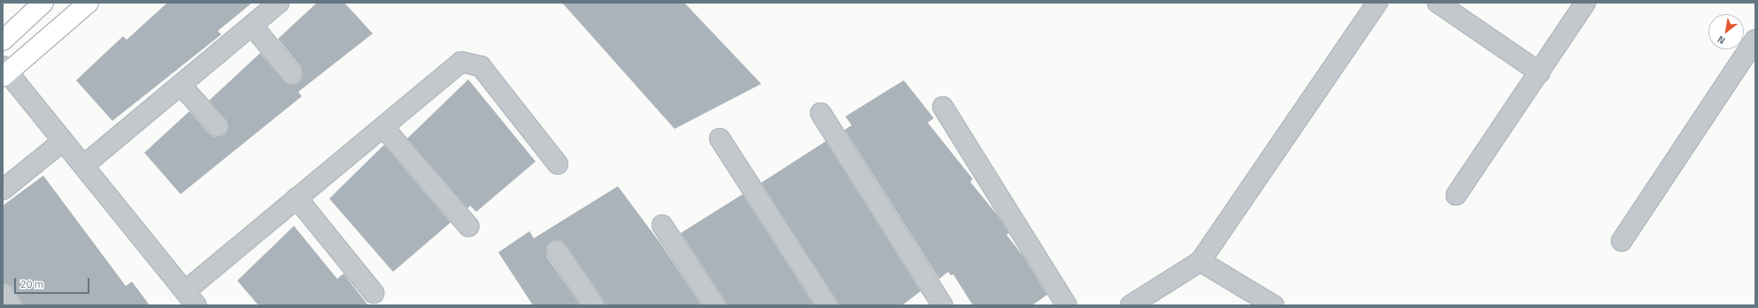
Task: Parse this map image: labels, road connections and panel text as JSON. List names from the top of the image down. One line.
{"scale_bar":"20 m","north":"bottom left"}
